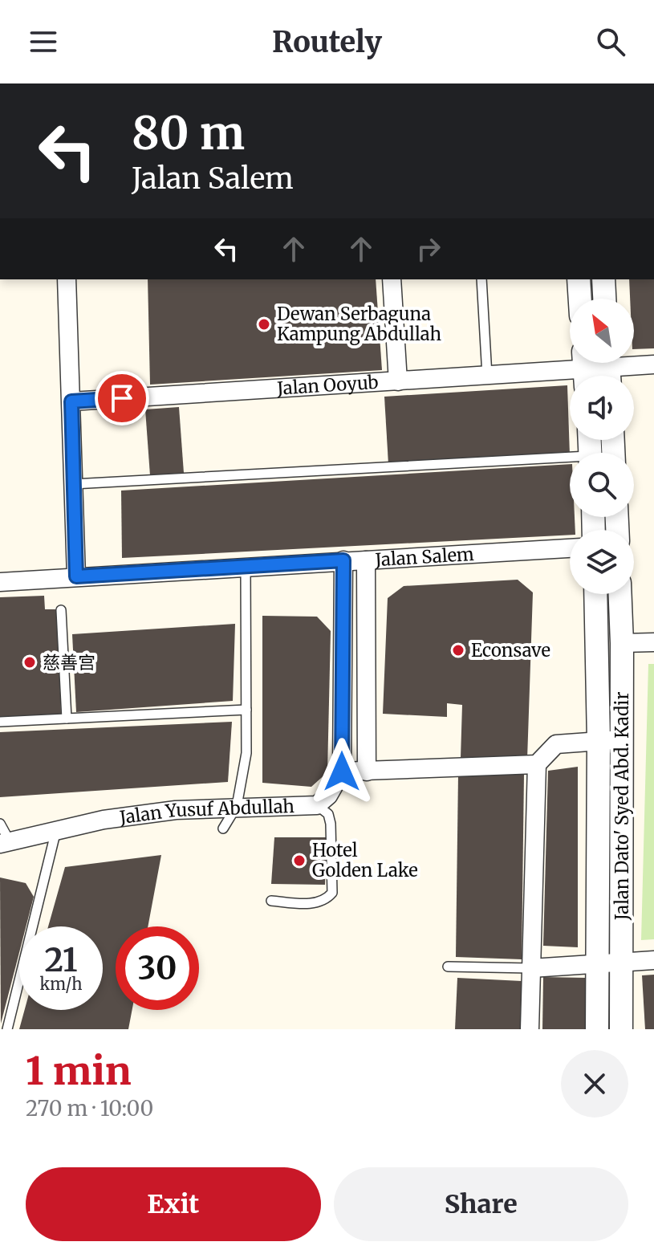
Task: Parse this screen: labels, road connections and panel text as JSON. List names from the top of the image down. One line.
{"streets":{"street":["Jalan Ooyub","Jalan Salem","Jalan Dato' Syed Abd. Kadir","Jalan Yusuf Abdullah"]},"places":["Dewan Serbaguna Kampung Abdullah","Econsave","慈善宫","Hotel Golden Lake"],"north":"top left","page":{"header":"Routely","turn":["80 m","Jalan Salem"],"speed":"21 km/h","limit":"30","heading":["1 min","270 m · 10:00"],"buttons":["Exit","Share"]}}
